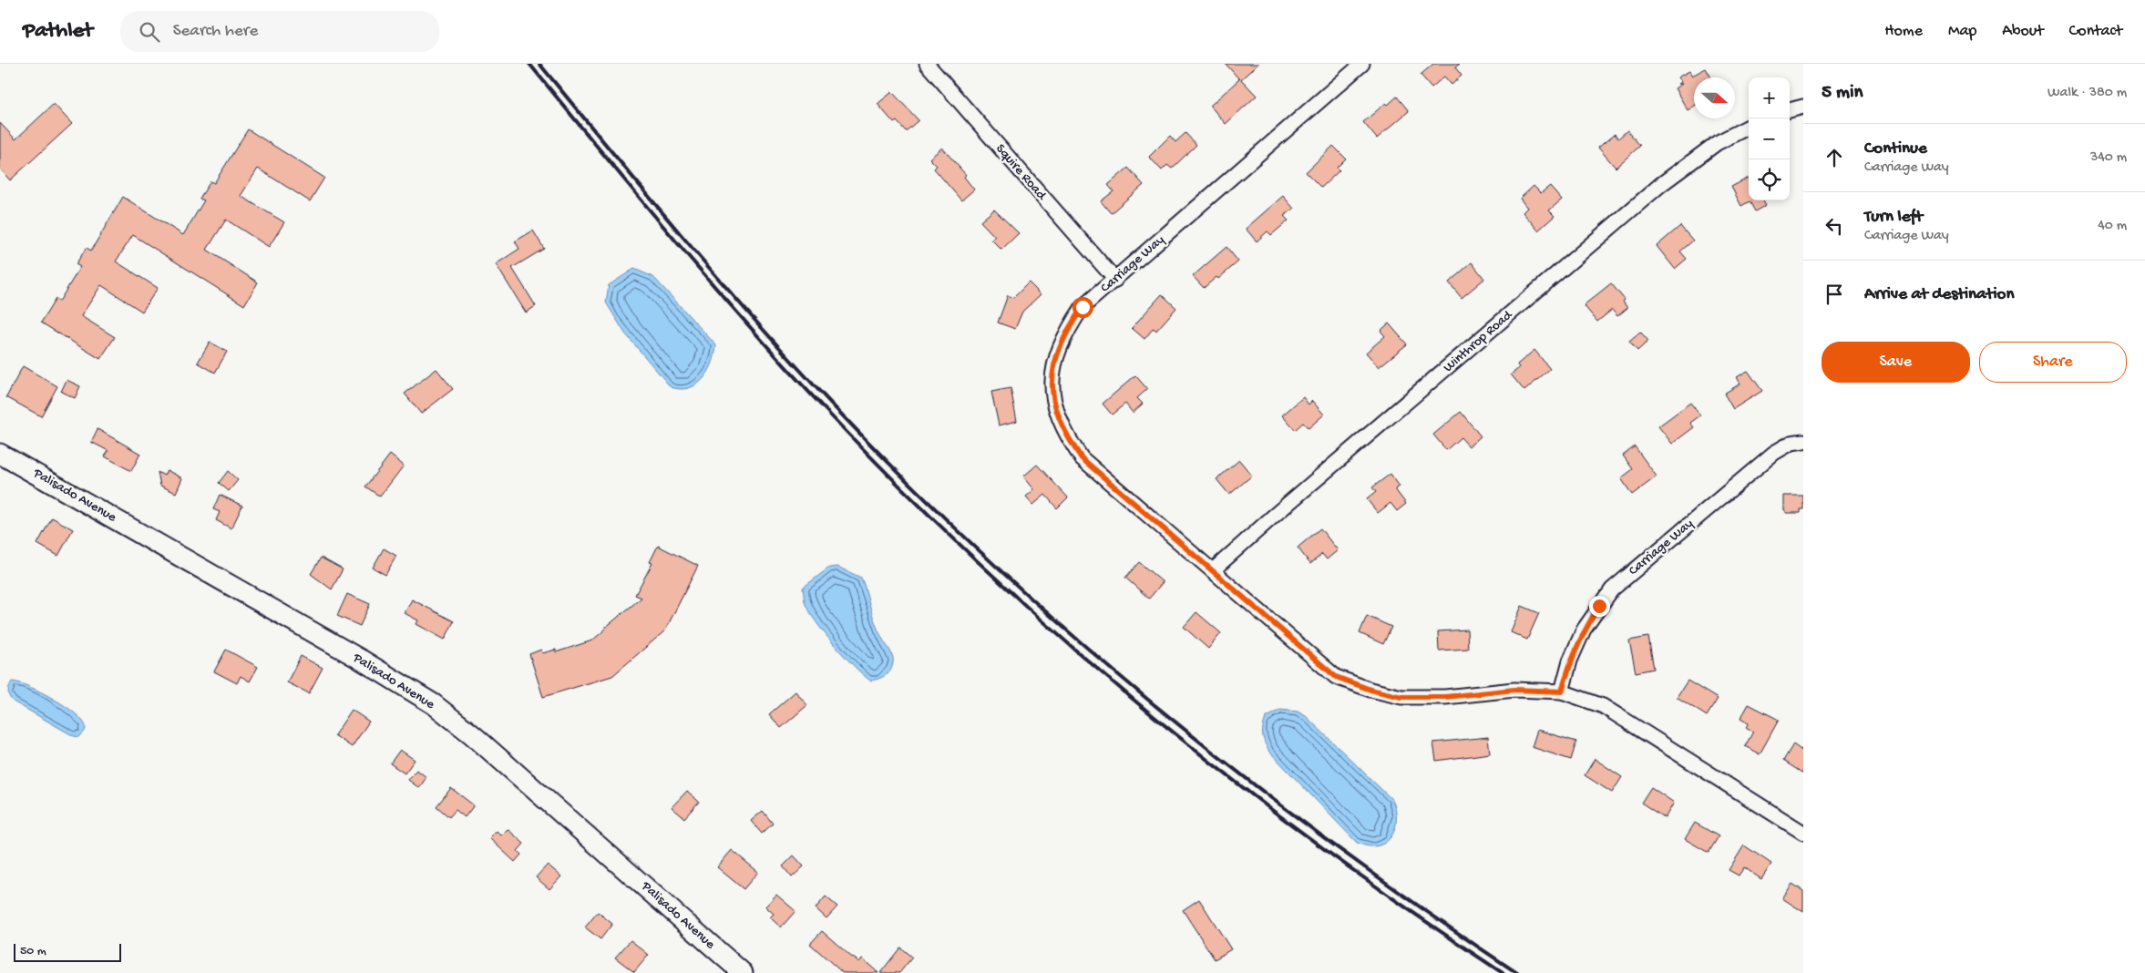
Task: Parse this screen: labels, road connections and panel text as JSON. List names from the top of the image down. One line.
{"streets":{"main road":["Palisado Avenue"],"street":["Squire Road","Carriage Way","Winthrop Road"]},"crossings":[["Squire Road","Carriage Way"],["Carriage Way","Winthrop Road"]],"scale_bar":"50 m","north":"right","page":{"header":"Pathlet","search":"Search here","nav":["Home","Map","About","Contact"],"heading":["5 min","Walk · 380 m"],"map_buttons":["+","−"],"list":[["Continue","Carriage Way","340 m"],["Turn left","Carriage Way","40 m"],"Arrive at destination"],"buttons":["Save","Share"],"scale":"50 m"}}
